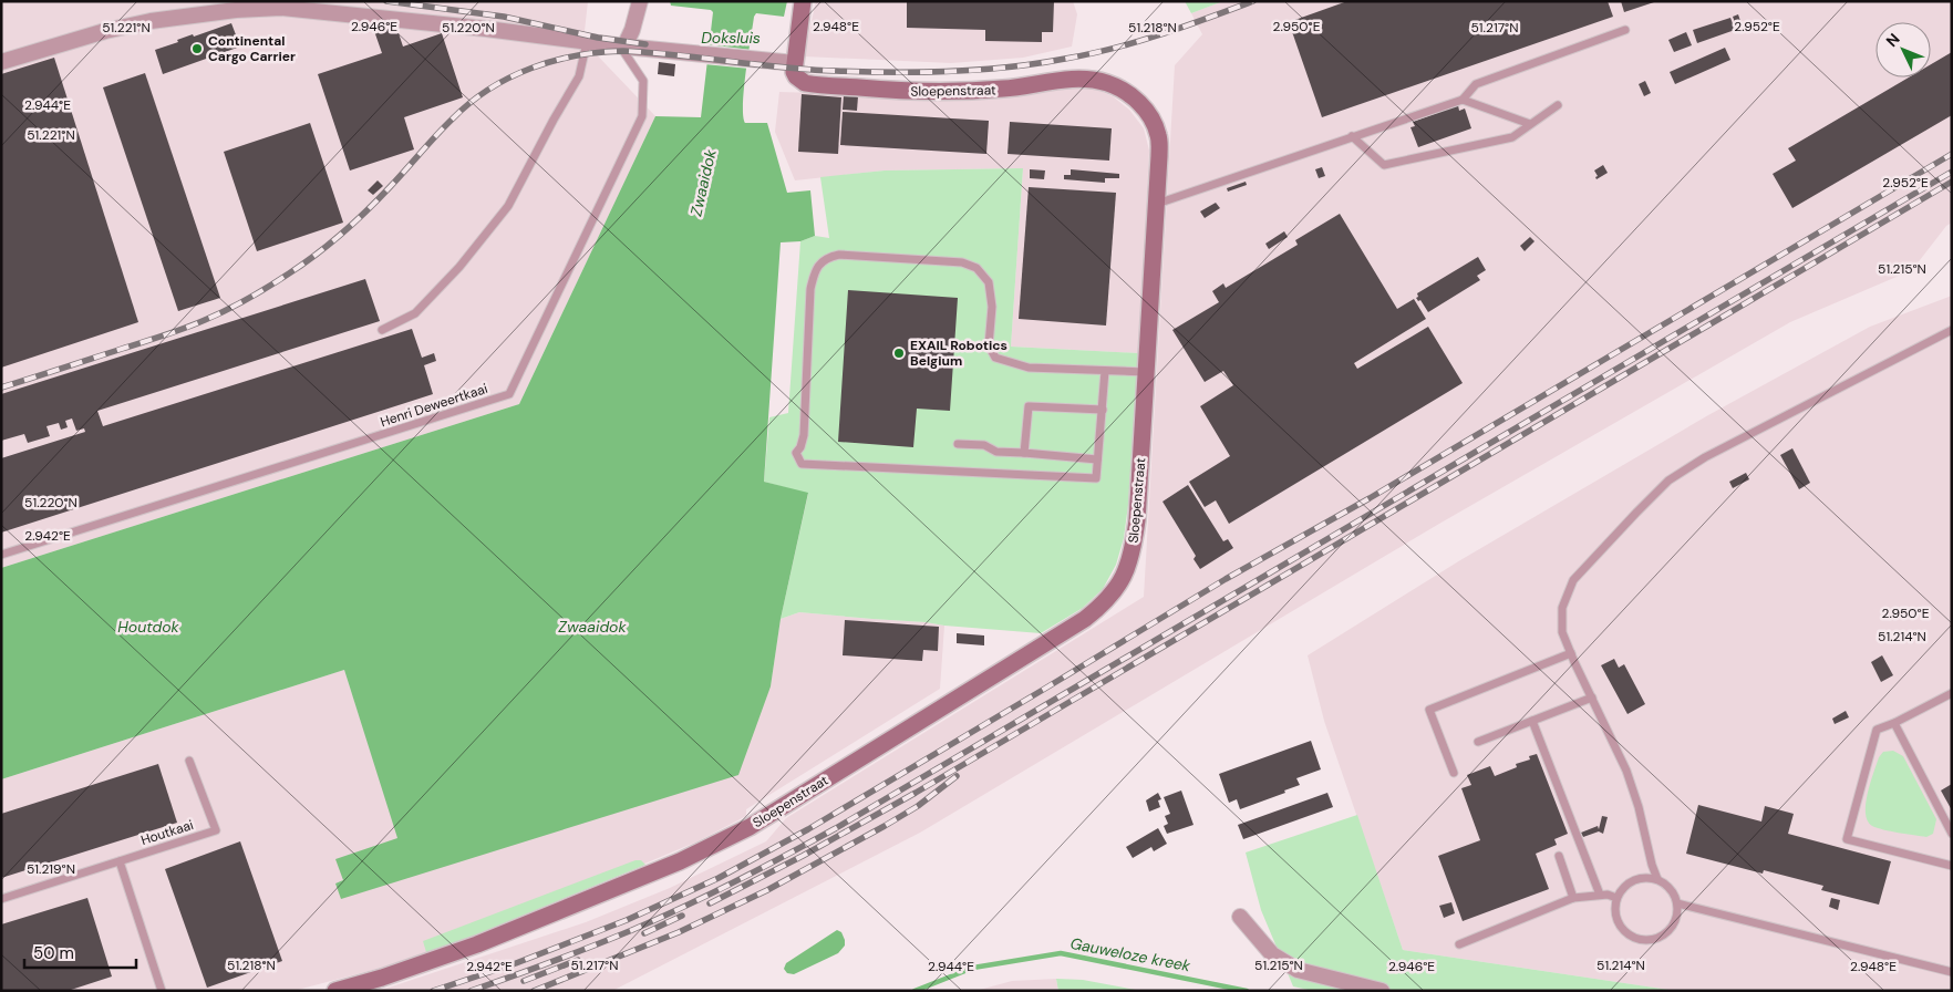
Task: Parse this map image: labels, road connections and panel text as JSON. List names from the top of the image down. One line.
{"streets":{"street":["Sloepenstraat"],"lane":["Henri Deweertkaai","Houtkaai"]},"water":["Doksluis","Zwaaidok","Houtdok","Gauweloze kreek"],"places":["Continental Cargo Carrier","EXAIL Robotics Belgium"],"scale_bar":"50 m","north":"top left","coordinates":["2.952°E","2.946°E","2.948°E","2.950°E","51.221°N","51.220°N","51.218°N","51.217°N","2.944°E","51.215°N","2.942°E","51.214°N","51.219°N"]}
